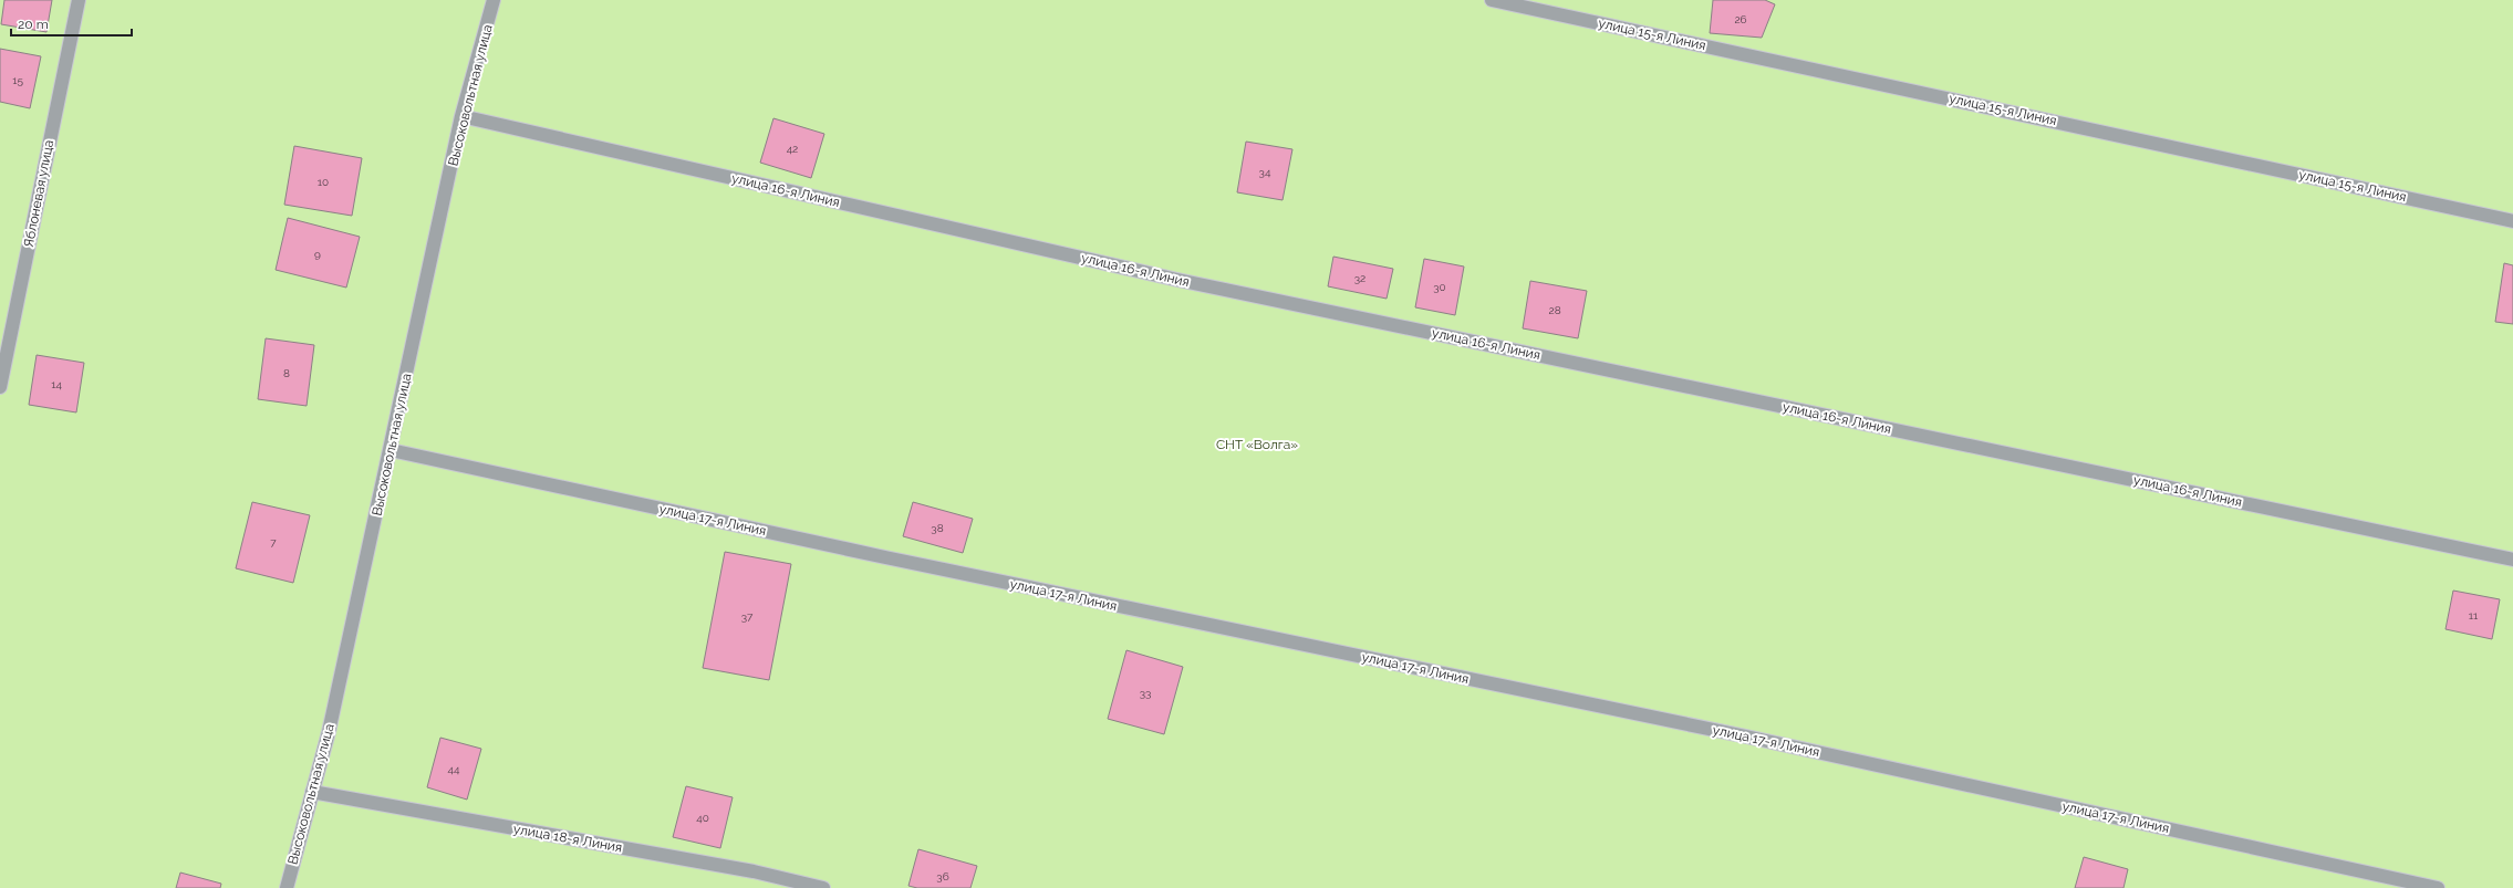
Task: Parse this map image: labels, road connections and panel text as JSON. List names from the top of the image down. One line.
{"streets":{"street":["улица 15-я Линия","Высоковольтная улица","улица 16-я Линия","Яблоневая улица","улица 17-я Линия","улица 18-я Линия"]},"crossings":[["Высоковольтная улица","улица 16-я Линия"],["Высоковольтная улица","улица 17-я Линия"],["Высоковольтная улица","улица 18-я Линия"]],"parks":["СНТ «Волга»"],"house_numbers":["26","15","42","34","10","9","32","30","28","8","14","38","7","11","37","33","44","40","36"],"scale_bar":"20 m"}
